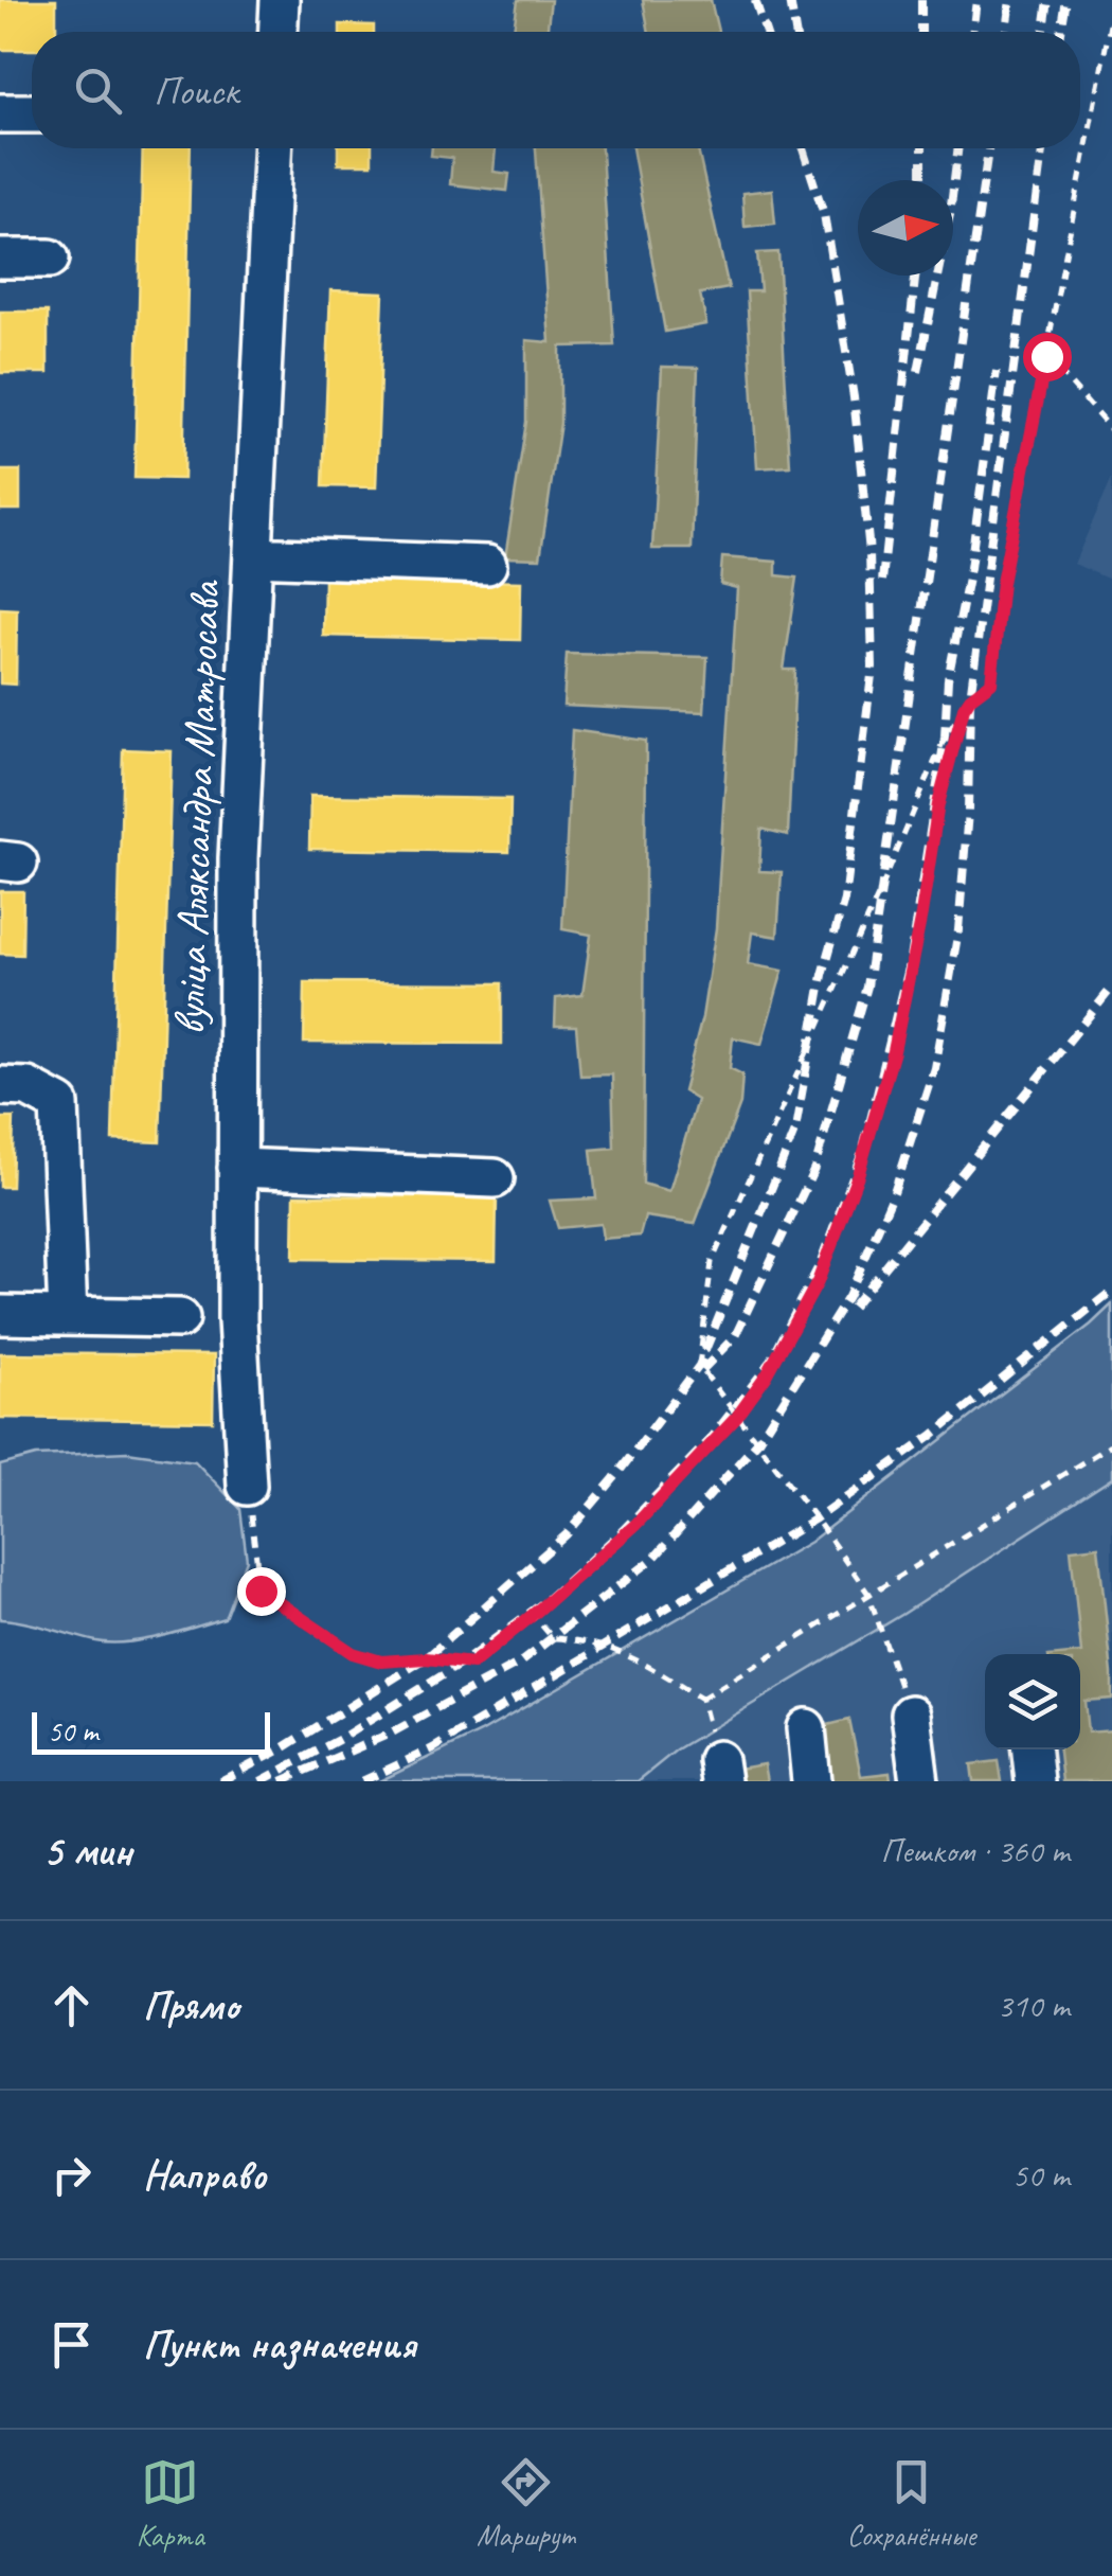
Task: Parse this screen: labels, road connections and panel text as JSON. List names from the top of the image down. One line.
{"streets":{"street":["вуліца Аляксандра Матросава"]},"scale_bar":"50 m","north":"right","page":{"search":"Поиск","scale":"50 m","heading":["5 мин","Пешком · 360 m"],"list":[["Прямо","310 m"],["Направо","50 m"],"Пункт назначения"],"nav":["Карта","Маршрут","Сохранённые"]}}
